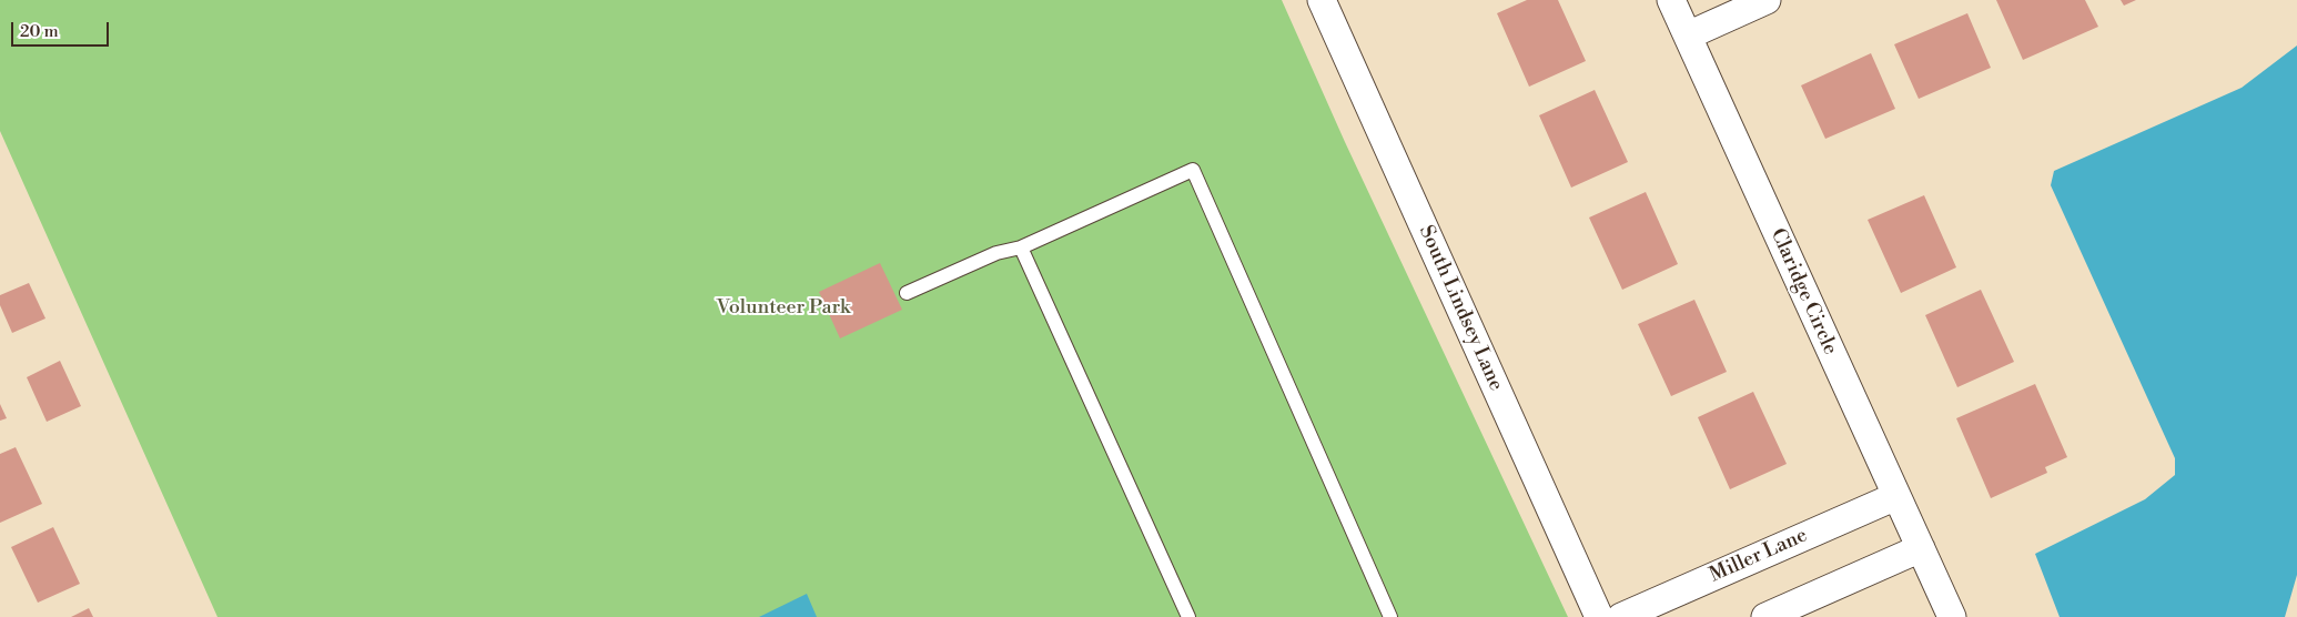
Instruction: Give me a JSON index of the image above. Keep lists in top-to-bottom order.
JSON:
{
  "streets": {
    "street": ["Claridge Circle", "South Lindsey Lane", "Miller Lane"]
  },
  "crossings": [
    ["Claridge Circle", "Miller Lane"]
  ],
  "parks": ["Volunteer Park"],
  "scale_bar": "20 m"
}
